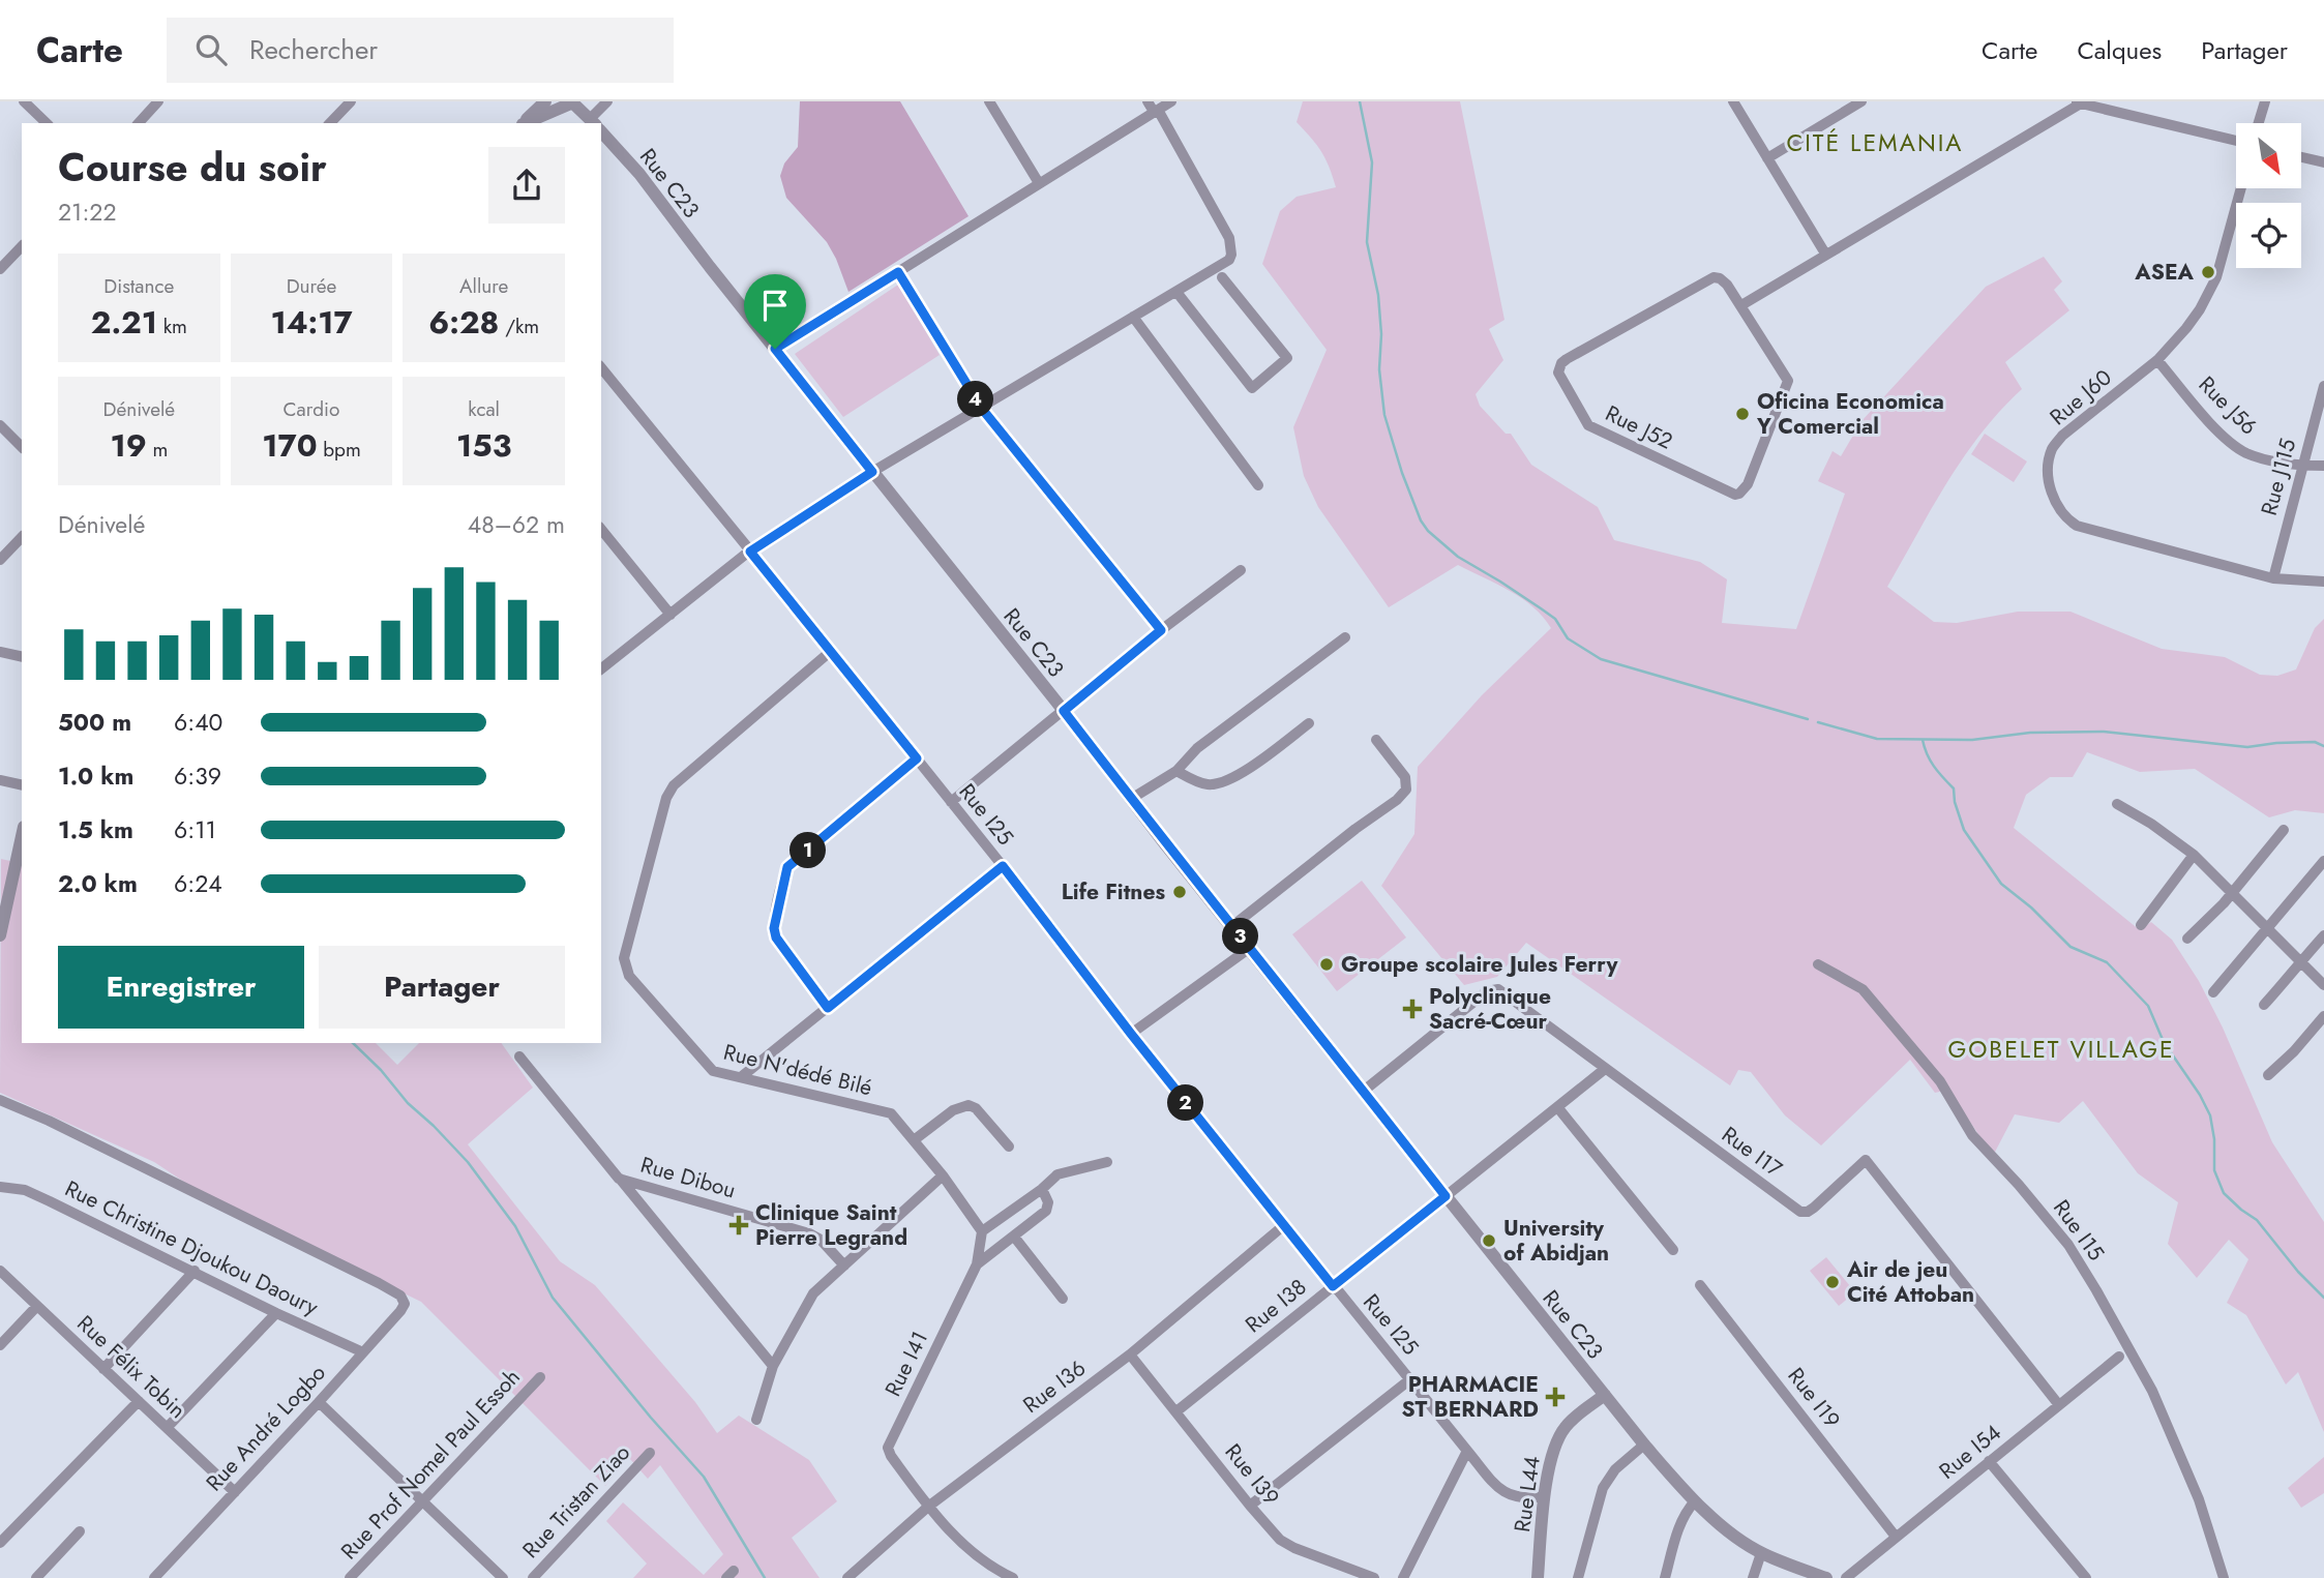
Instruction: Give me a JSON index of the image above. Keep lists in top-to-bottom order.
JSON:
{
  "streets": {
    "street": [
      "Rue C23",
      "Rue J60",
      "Rue J56",
      "Rue J52",
      "Rue J115",
      "Rue I25",
      "Rue N'dédé Bilé",
      "Rue I17",
      "Rue Dibou",
      "Rue I15",
      "Rue Christine Djoukou Daoury",
      "Rue I38",
      "Rue I41",
      "Rue Félix Tobin",
      "Rue I36",
      "Rue I19",
      "Rue André Logbo",
      "Rue I54",
      "Rue Prof Nomel Paul Essoh",
      "Rue I39",
      "Rue L44",
      "Rue Tristan Ziao"
    ]
  },
  "crossings": [
    ["Rue C23", "Rue I17"],
    ["Rue C23", "Rue I38"],
    ["Rue C23", "Rue L44"],
    ["Rue J60", "Rue J56"],
    ["Rue J60", "Rue J115"],
    ["Rue J56", "Rue J115"],
    ["Rue I25", "Rue N'dédé Bilé"],
    ["Rue I25", "Rue I38"],
    ["Rue I25", "Rue I36"],
    ["Rue I25", "Rue L44"],
    ["Rue I17", "Rue I38"],
    ["Rue I17", "Rue I54"],
    ["Rue Christine Djoukou Daoury", "Rue André Logbo"],
    ["Rue I38", "Rue I39"],
    ["Rue I41", "Rue I36"],
    ["Rue Félix Tobin", "Rue André Logbo"],
    ["Rue I36", "Rue I39"],
    ["Rue I19", "Rue I54"]
  ],
  "districts": ["CITÉ LEMANIA", "GOBELET VILLAGE"],
  "places": {
    "other": [
      "ASEA",
      "Oficina Economica Y Comercial",
      "Life Fitnes",
      "Groupe scolaire Jules Ferry",
      "University of Abidjan",
      "Air de jeu Cité Attoban"
    ],
    "health": ["Polyclinique Sacré-Cœur", "Clinique Saint Pierre Legrand", "PHARMACIE ST BERNARD"]
  },
  "north": "bottom right",
  "page": {
    "header": "Carte",
    "search": "Rechercher",
    "nav": ["Carte", "Calques", "Partager"],
    "heading": ["Course du soir", "21:22"],
    "stats": [
      ["Distance", "2.21 km"],
      ["Durée", "14:17"],
      ["Allure", "6:28 /km"],
      ["Dénivelé", "19 m"],
      ["Cardio", "170 bpm"],
      ["kcal", "153"]
    ],
    "pins": [
      "4",
      "1",
      "3",
      "2"
    ],
    "chart": ["Dénivelé", "48–62 m"],
    "list": [
      {
        "name": "500 m",
        "note": "6:40"
      },
      {
        "name": "1.0 km",
        "note": "6:39"
      },
      {
        "name": "1.5 km",
        "note": "6:11"
      },
      {
        "name": "2.0 km",
        "note": "6:24"
      }
    ],
    "buttons": ["Enregistrer", "Partager"]
  }
}
